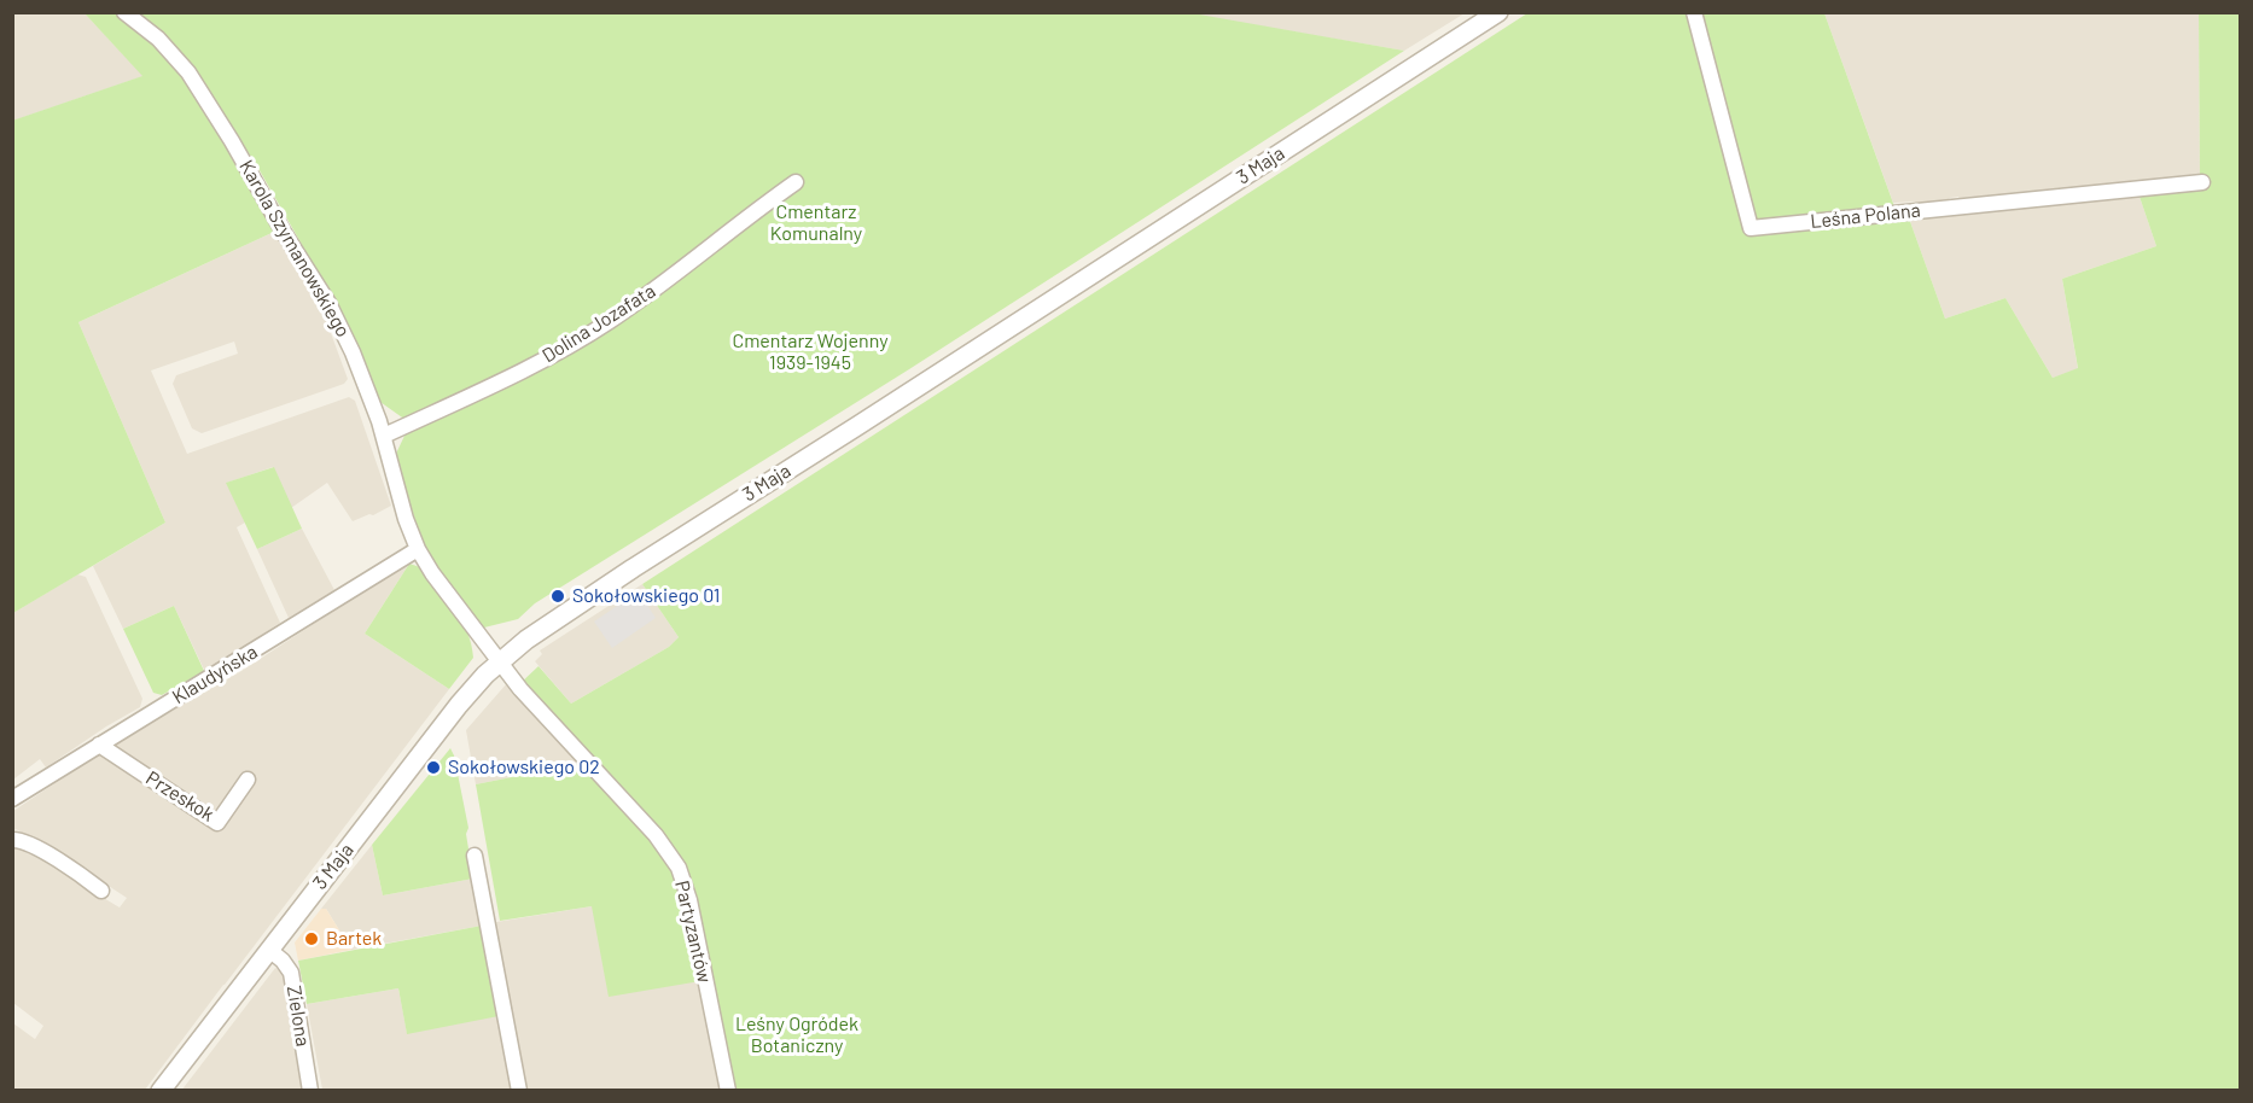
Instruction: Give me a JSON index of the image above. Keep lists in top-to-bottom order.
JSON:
{
  "streets": {
    "street": [
      "3 Maja",
      "Leśna Polana",
      "Karola Szymanowskiego",
      "Dolina Jozafata",
      "Klaudyńska",
      "Przeskok",
      "Partyzantów",
      "Zielona"
    ]
  },
  "crossings": [
    ["3 Maja", "Karola Szymanowskiego"],
    ["3 Maja", "Partyzantów"],
    ["3 Maja", "Zielona"],
    ["Karola Szymanowskiego", "Dolina Jozafata"],
    ["Karola Szymanowskiego", "Klaudyńska"],
    ["Karola Szymanowskiego", "Partyzantów"],
    ["Klaudyńska", "Przeskok"]
  ],
  "parks": ["Cmentarz Komunalny", "Cmentarz Wojenny 1939-1945", "Leśny Ogródek Botaniczny"],
  "places": ["Sokołowskiego 01", "Sokołowskiego 02", "Bartek"]
}
